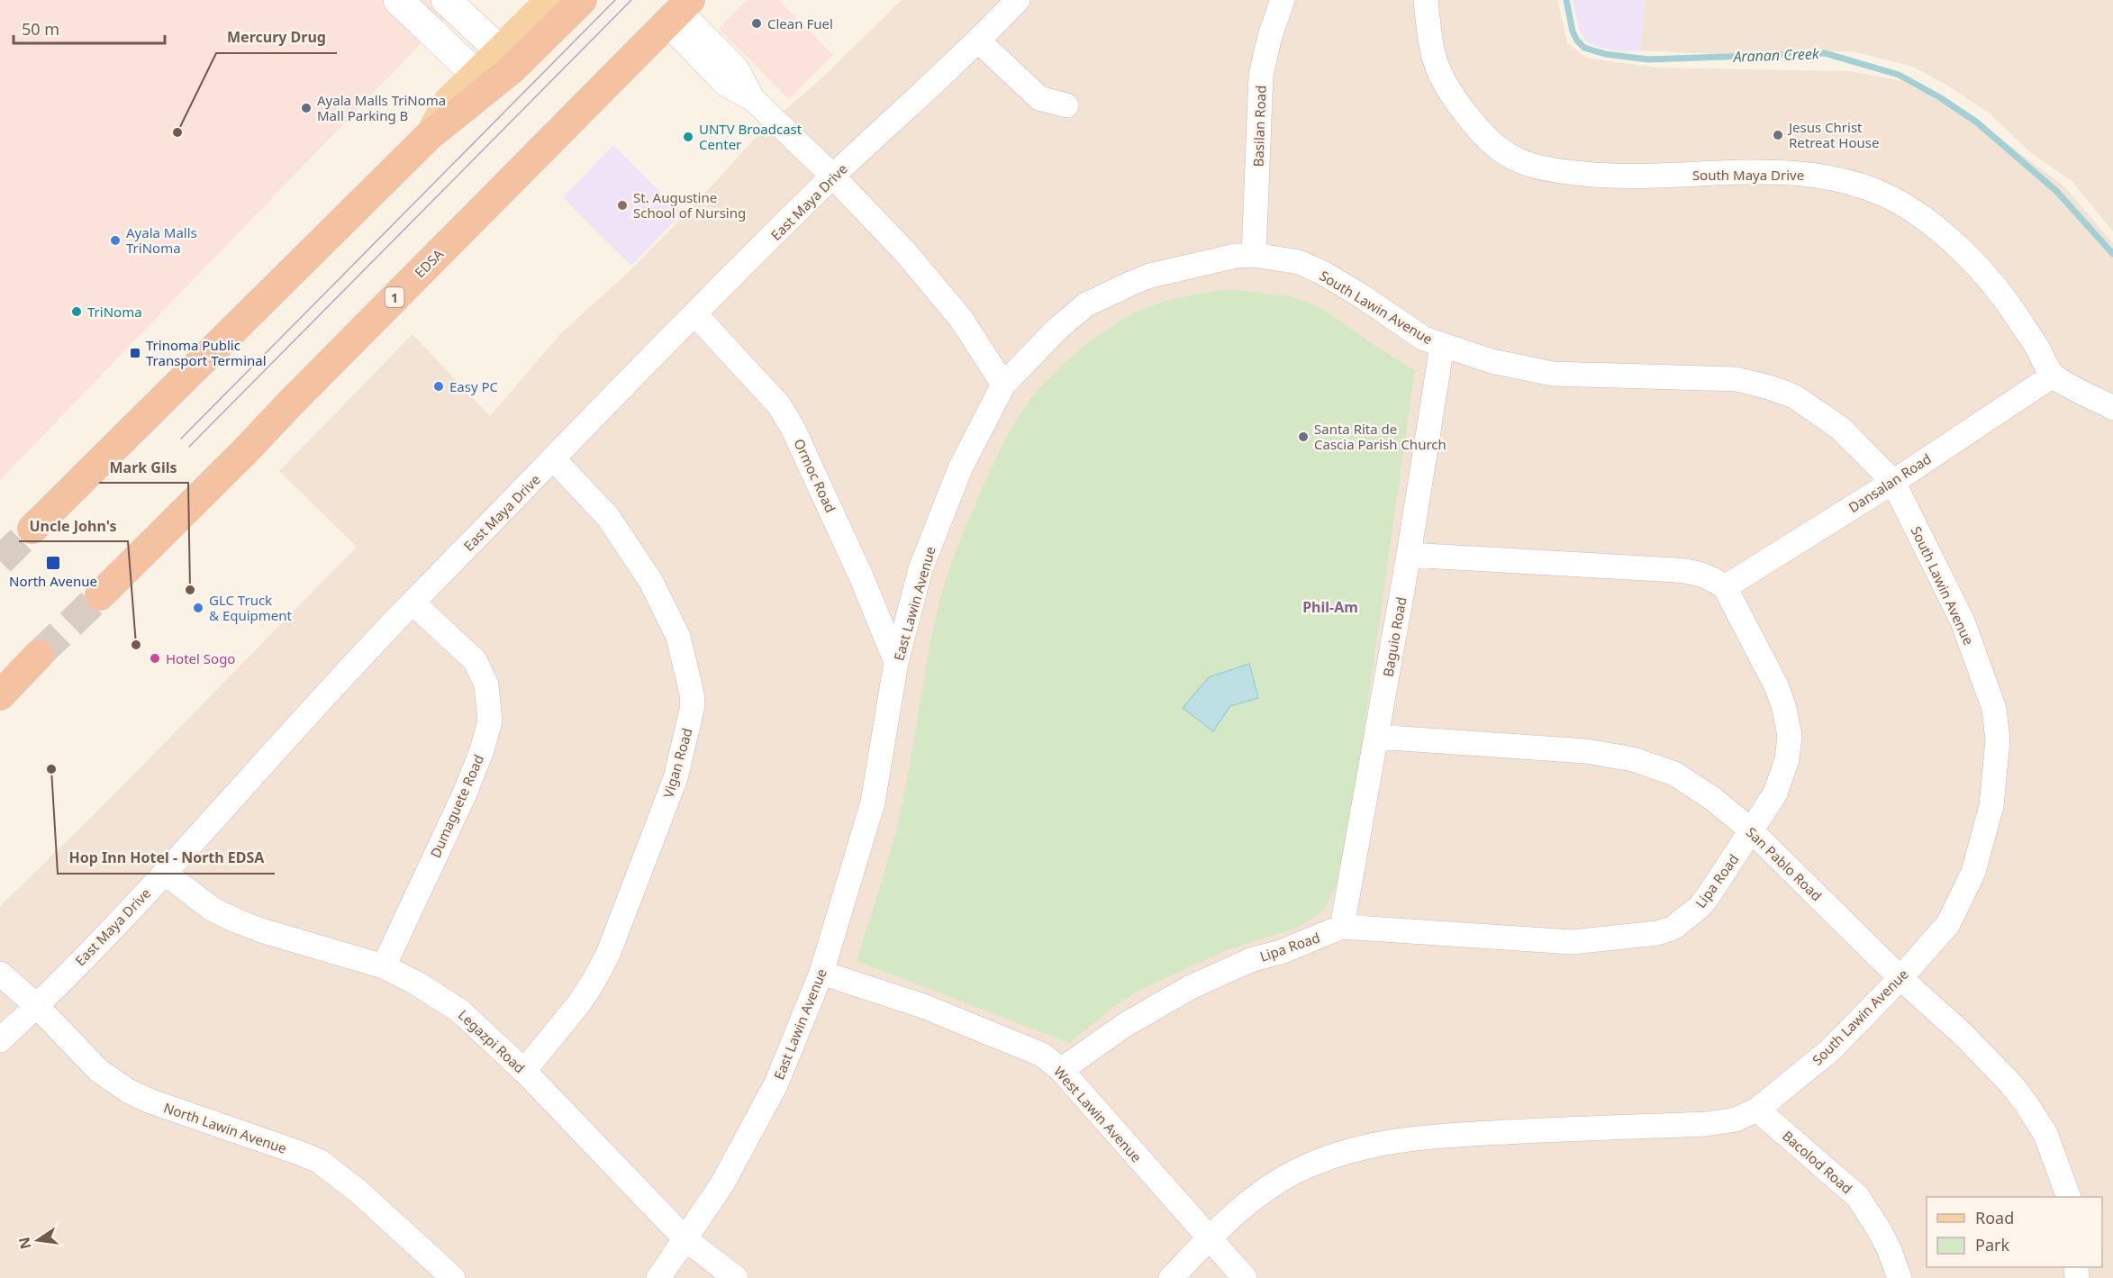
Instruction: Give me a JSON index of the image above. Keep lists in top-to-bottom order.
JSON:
{
  "streets": {
    "highway": ["EDSA", "1"],
    "street": [
      "Basilan Road",
      "South Maya Drive",
      "East Maya Drive",
      "South Lawin Avenue",
      "Ormoc Road",
      "Dansalan Road",
      "East Lawin Avenue",
      "Baguio Road",
      "Vigan Road",
      "Dumaguete Road",
      "San Pablo Road",
      "Lipa Road",
      "Legazpi Road",
      "West Lawin Avenue",
      "North Lawin Avenue",
      "Bacolod Road"
    ]
  },
  "crossings": [
    ["Basilan Road", "South Lawin Avenue"],
    ["South Maya Drive", "Dansalan Road"],
    ["East Maya Drive", "Ormoc Road"],
    ["East Maya Drive", "Vigan Road"],
    ["East Maya Drive", "Dumaguete Road"],
    ["East Maya Drive", "Legazpi Road"],
    ["East Maya Drive", "North Lawin Avenue"],
    ["South Lawin Avenue", "Dansalan Road"],
    ["South Lawin Avenue", "East Lawin Avenue"],
    ["South Lawin Avenue", "Baguio Road"],
    ["South Lawin Avenue", "San Pablo Road"],
    ["South Lawin Avenue", "West Lawin Avenue"],
    ["South Lawin Avenue", "Bacolod Road"],
    ["Ormoc Road", "East Lawin Avenue"],
    ["Dansalan Road", "Lipa Road"],
    ["East Lawin Avenue", "Legazpi Road"],
    ["East Lawin Avenue", "West Lawin Avenue"],
    ["Baguio Road", "San Pablo Road"],
    ["Baguio Road", "Lipa Road"],
    ["Vigan Road", "Legazpi Road"],
    ["Dumaguete Road", "Legazpi Road"],
    ["San Pablo Road", "Lipa Road"],
    ["Lipa Road", "West Lawin Avenue"]
  ],
  "districts": ["Phil-Am"],
  "water": ["Aranan Creek"],
  "places": {
    "other": [
      "Clean Fuel",
      "Ayala Malls TriNoma Mall Parking B",
      "Mercury Drug",
      "Jesus Christ Retreat House",
      "UNTV Broadcast Center",
      "St. Augustine School of Nursing",
      "Ayala Malls TriNoma",
      "TriNoma",
      "Easy PC",
      "Santa Rita de Cascia Parish Church",
      "Mark Gils",
      "GLC Truck & Equipment",
      "Uncle John's",
      "Hotel Sogo",
      "Hop Inn Hotel - North EDSA"
    ],
    "transit": ["Trinoma Public Transport Terminal", "North Avenue"]
  },
  "legend": ["Road", "Park"],
  "scale_bar": "50 m",
  "north": "left"
}
